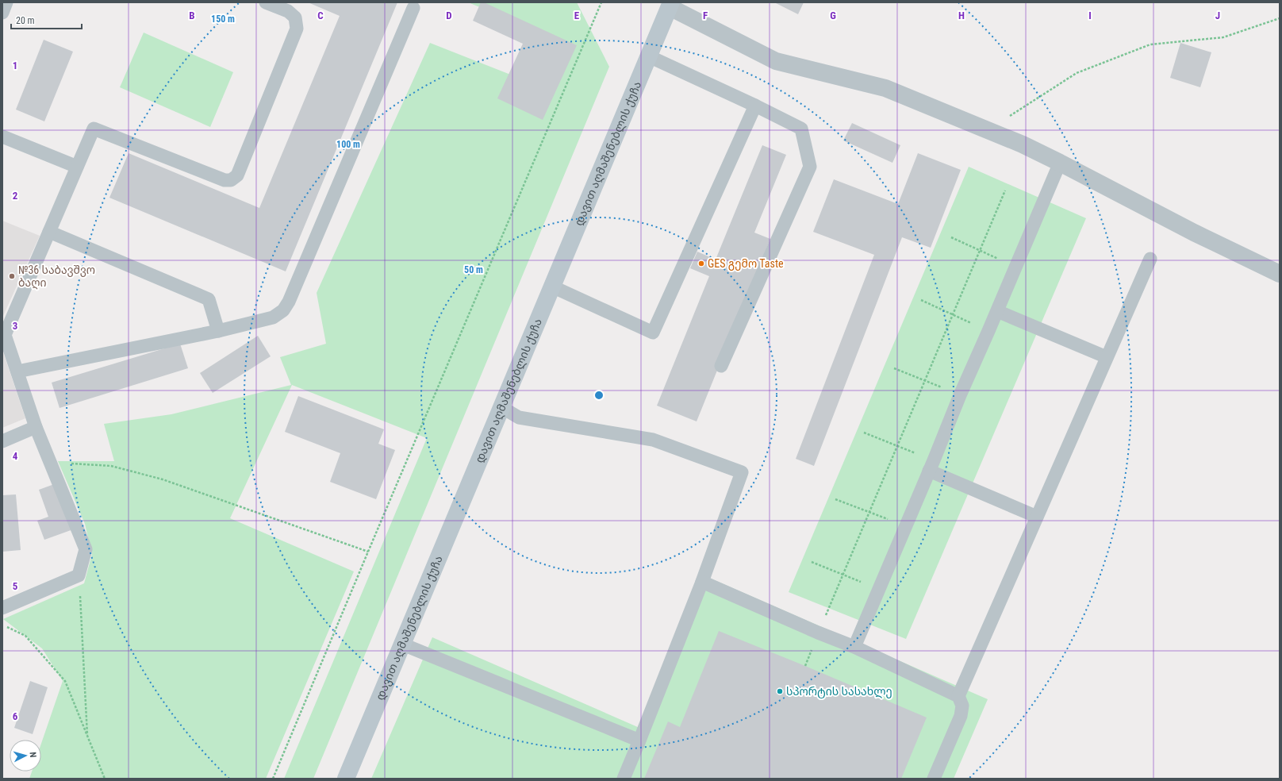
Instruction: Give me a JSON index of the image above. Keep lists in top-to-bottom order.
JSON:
{
  "streets": {
    "main road": ["დავით აღმაშენებლის ქუჩა"]
  },
  "places": ["GES გემო Taste", "№36 საბავშვო ბაღი", "სპორტის სასახლე"],
  "scale_bar": "20 m",
  "north": "right",
  "grid": {
    "columns": [
      "B",
      "C",
      "D",
      "E",
      "F",
      "G",
      "H",
      "I",
      "J"
    ],
    "rows": [
      "1",
      "2",
      "3",
      "4",
      "5",
      "6"
    ]
  },
  "rings": ["150 m", "100 m", "50 m"]
}
